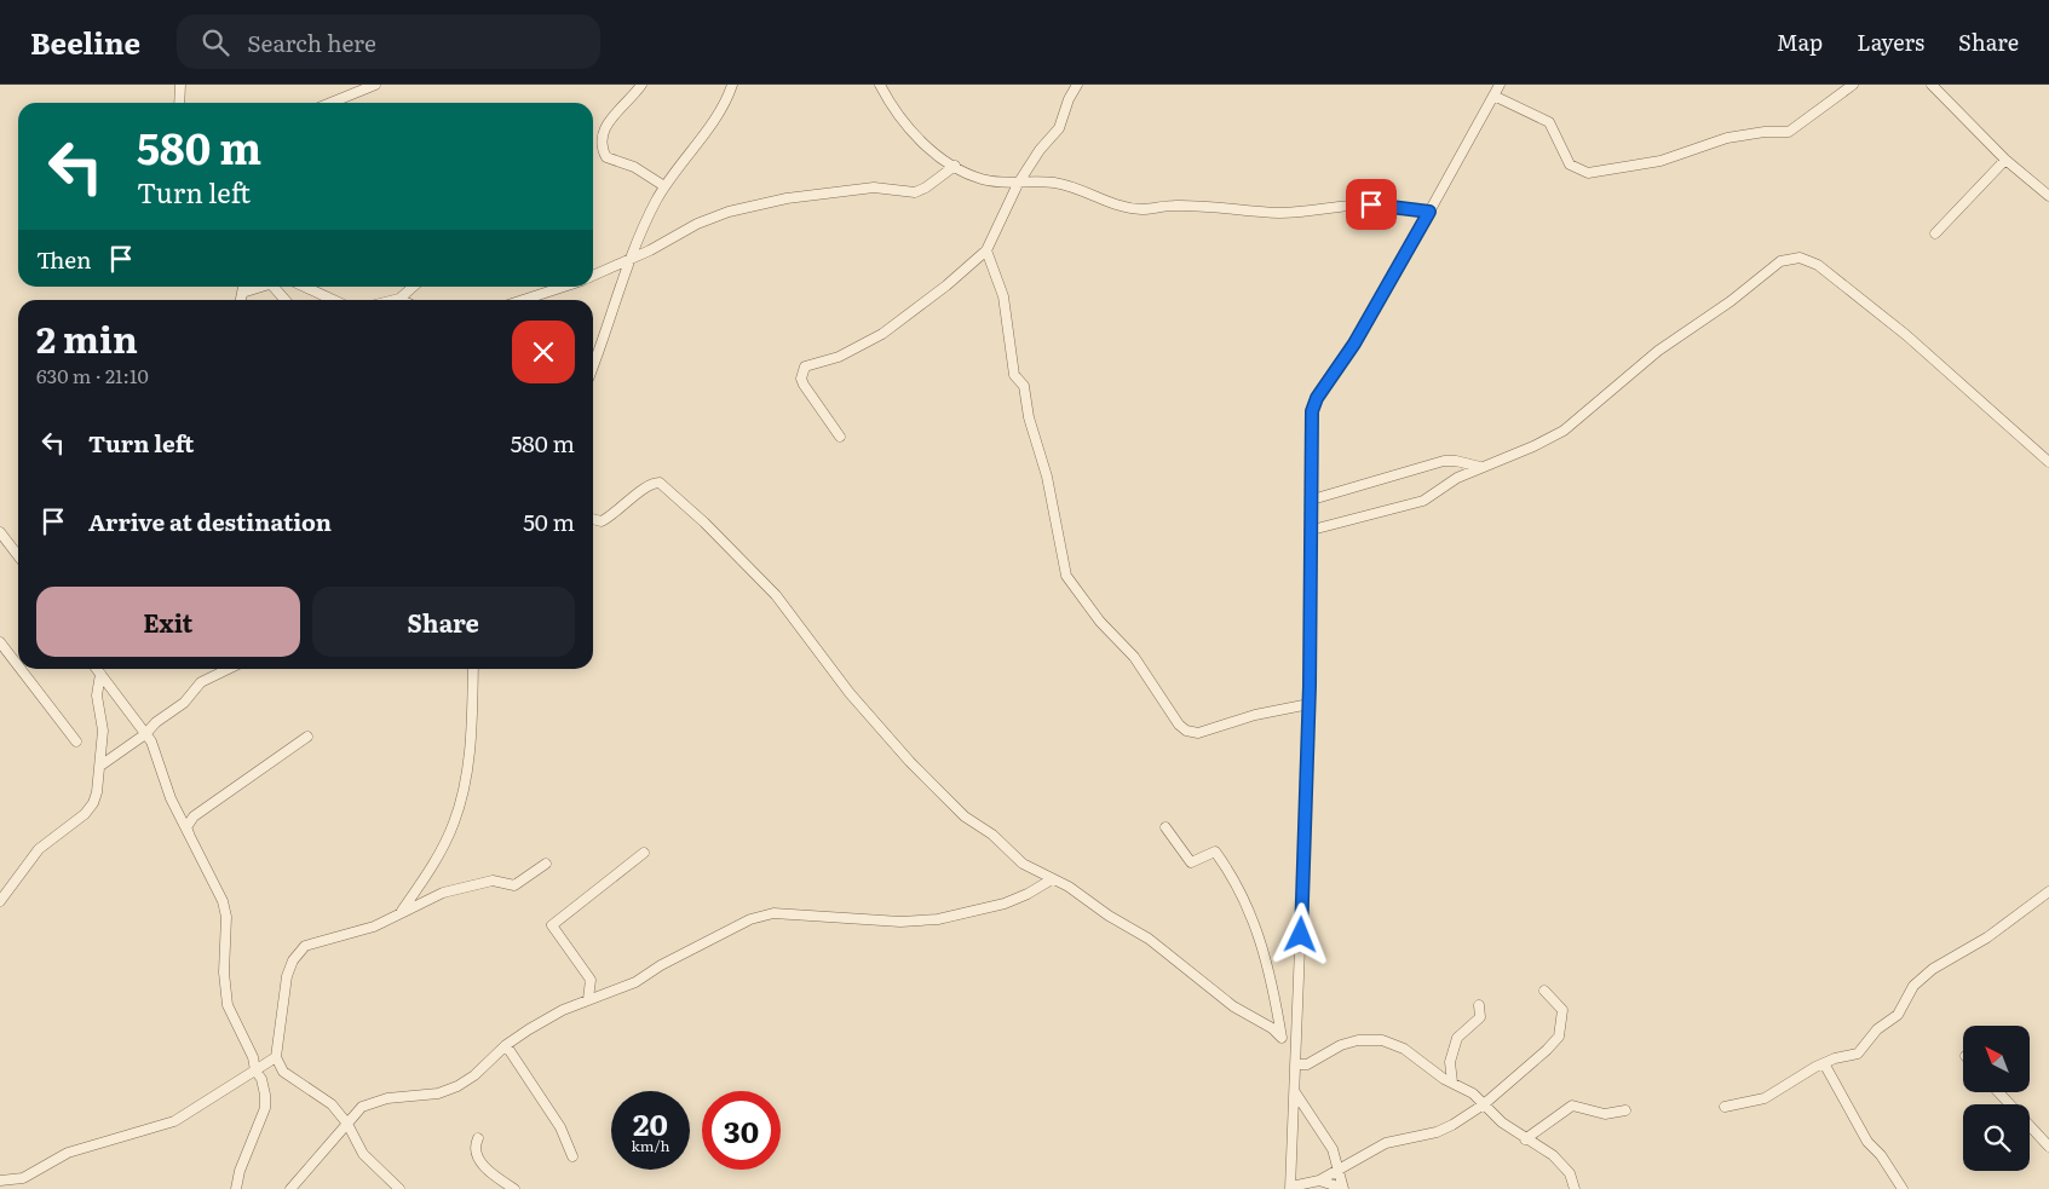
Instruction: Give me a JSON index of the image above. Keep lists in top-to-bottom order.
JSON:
{
  "north": "top left",
  "page": {
    "header": "Beeline",
    "search": "Search here",
    "nav": ["Map", "Layers", "Share"],
    "turn": ["580 m", "Turn left"],
    "then": "Then",
    "heading": ["2 min", "630 m · 21:10"],
    "list": [
      {
        "name": "Turn left",
        "value": "580 m"
      },
      {
        "name": "Arrive at destination",
        "value": "50 m"
      }
    ],
    "buttons": ["Exit", "Share"],
    "speed": "20 km/h",
    "limit": "30"
  }
}
